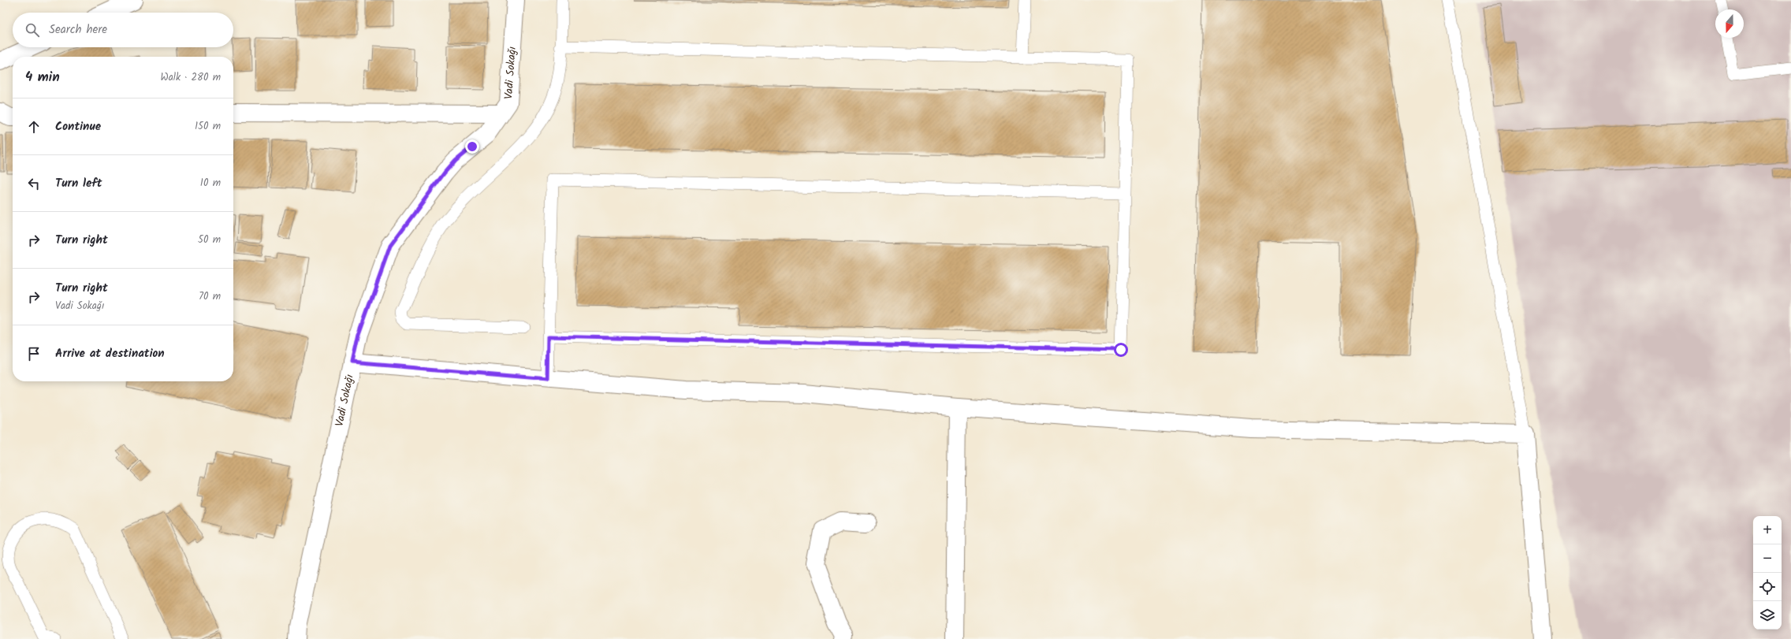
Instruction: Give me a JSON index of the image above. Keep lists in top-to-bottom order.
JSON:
{
  "streets": {
    "street": ["Vadi Sokağı"]
  },
  "north": "bottom",
  "page": {
    "search": "Search here",
    "heading": ["4 min", "Walk · 280 m"],
    "list": [
      ["Continue", "150 m"],
      ["Turn left", "10 m"],
      ["Turn right", "50 m"],
      ["Turn right", "Vadi Sokağı", "70 m"],
      "Arrive at destination"
    ],
    "map_buttons": ["+", "−"]
  }
}
